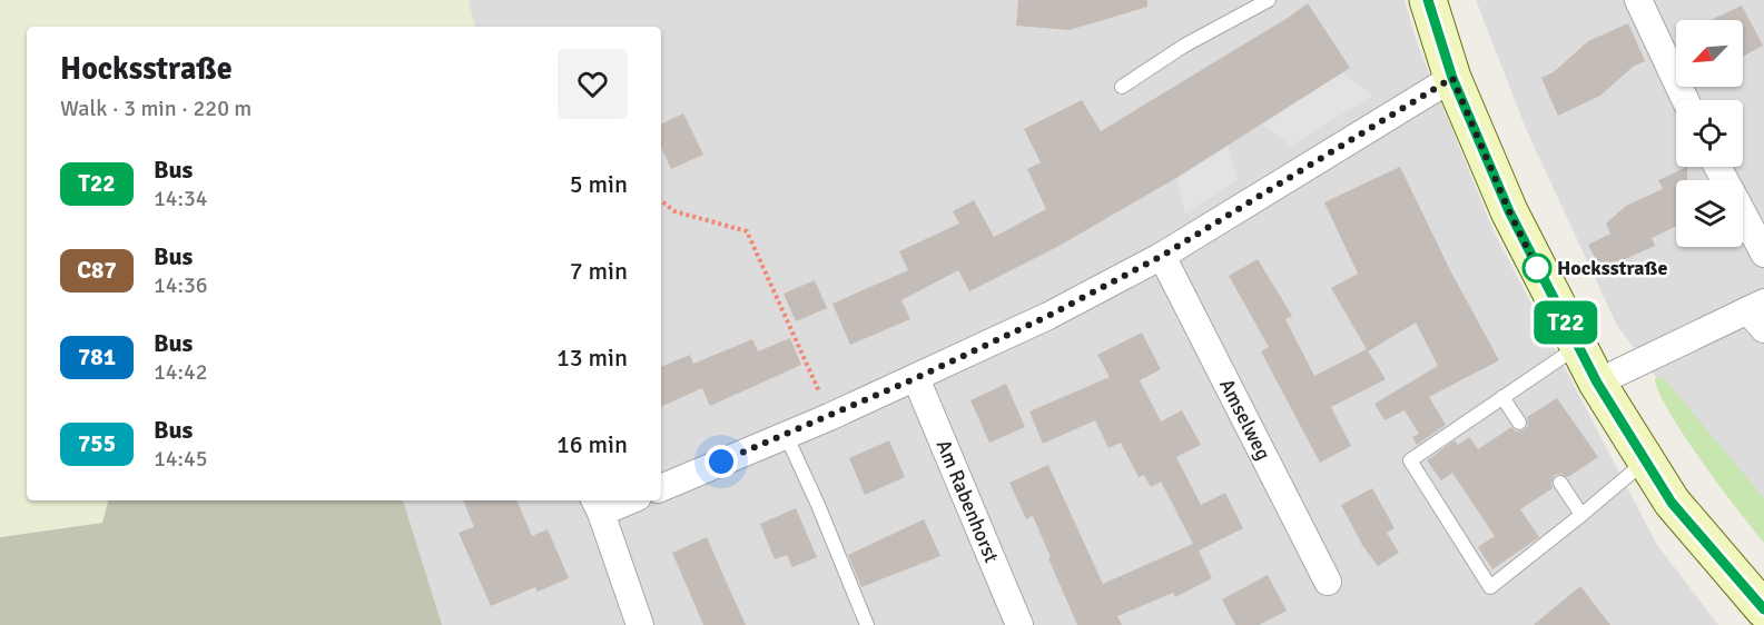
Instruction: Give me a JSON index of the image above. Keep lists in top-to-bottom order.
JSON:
{
  "streets": {
    "street": ["Amselweg", "Am Rabenhorst"]
  },
  "places": ["Hocksstraße"],
  "lines": ["bus line T22"],
  "north": "bottom left",
  "page": {
    "on_map": "T22",
    "heading": ["Hocksstraße", "Walk · 3 min · 220 m"],
    "list": [
      {
        "mark": "T22",
        "name": "Bus",
        "note": "14:34",
        "value": "5 min"
      },
      {
        "mark": "C87",
        "name": "Bus",
        "note": "14:36",
        "value": "7 min"
      },
      {
        "mark": "781",
        "name": "Bus",
        "note": "14:42",
        "value": "13 min"
      },
      {
        "mark": "755",
        "name": "Bus",
        "note": "14:45",
        "value": "16 min"
      }
    ]
  }
}
